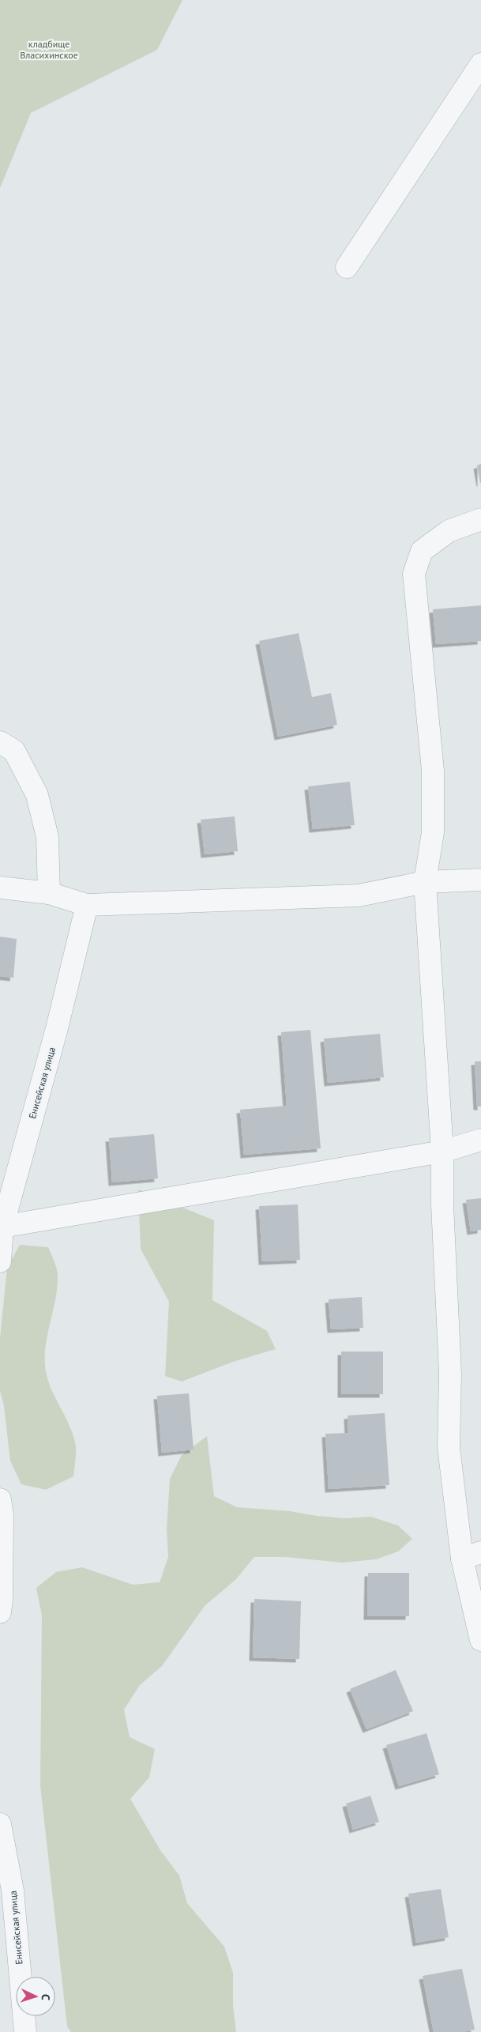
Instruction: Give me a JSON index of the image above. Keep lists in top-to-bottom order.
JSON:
{
  "streets": {
    "street": ["Енисейская улица"]
  },
  "parks": ["кладбище Власихинское"],
  "north": "right"
}
